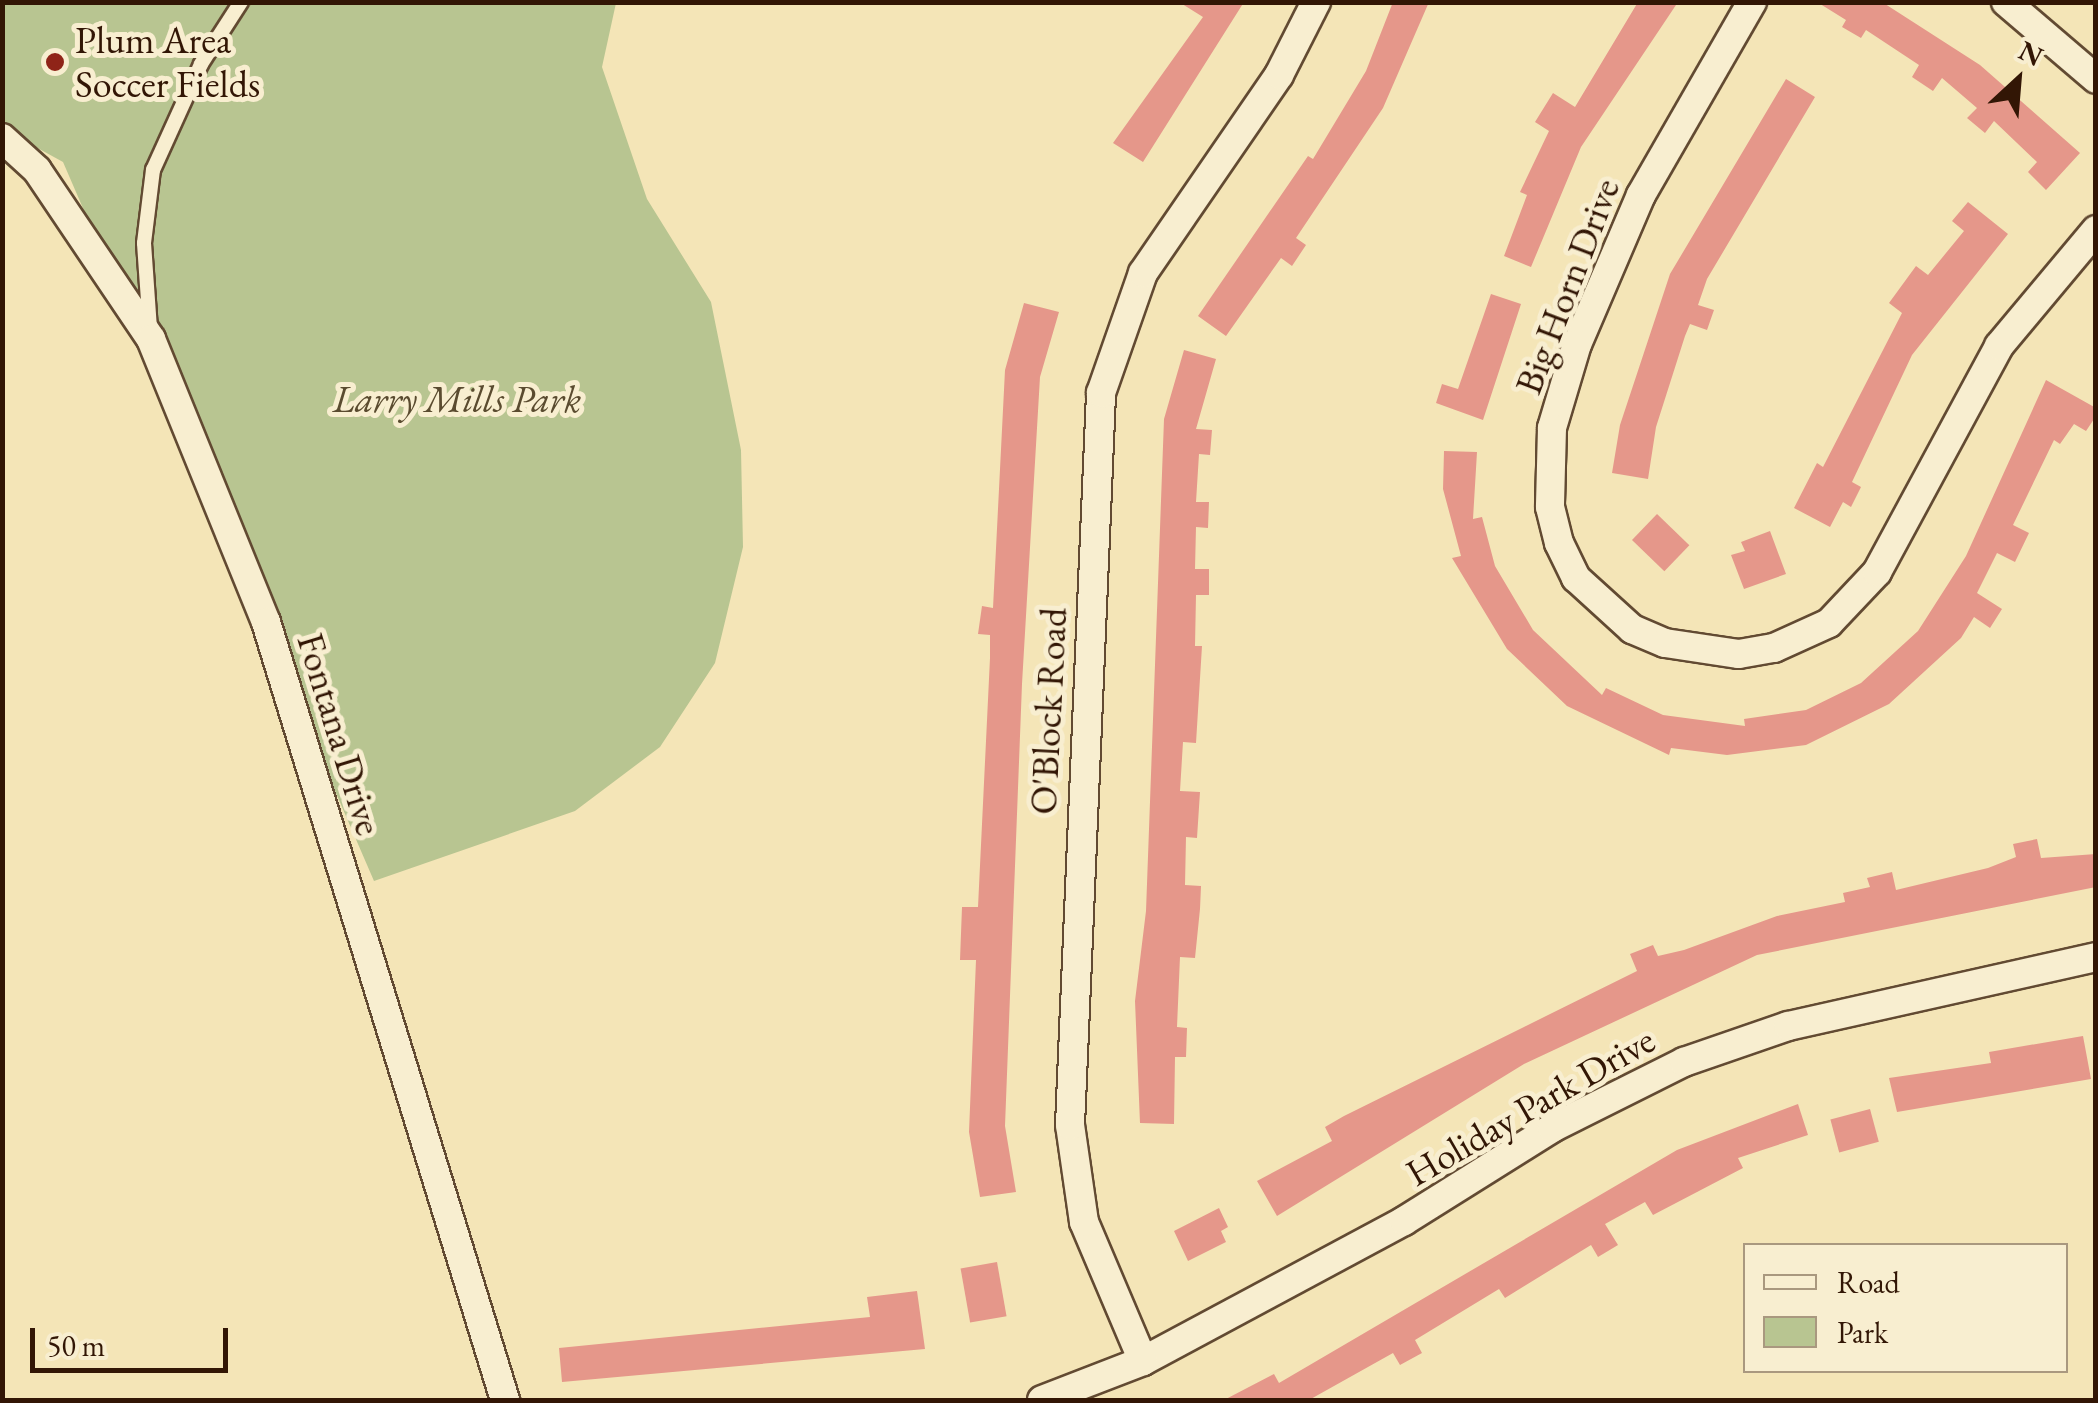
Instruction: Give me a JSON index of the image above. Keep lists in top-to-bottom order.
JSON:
{
  "streets": {
    "street": [
      "Big Horn Drive",
      "O'Block Road",
      "Fontana Drive",
      "Holiday Park Drive"
    ]
  },
  "crossings": [
    ["O'Block Road", "Holiday Park Drive"]
  ],
  "parks": ["Larry Mills Park"],
  "places": ["Plum Area Soccer Fields"],
  "legend": ["Road", "Park"],
  "scale_bar": "50 m",
  "north": "top right"
}
